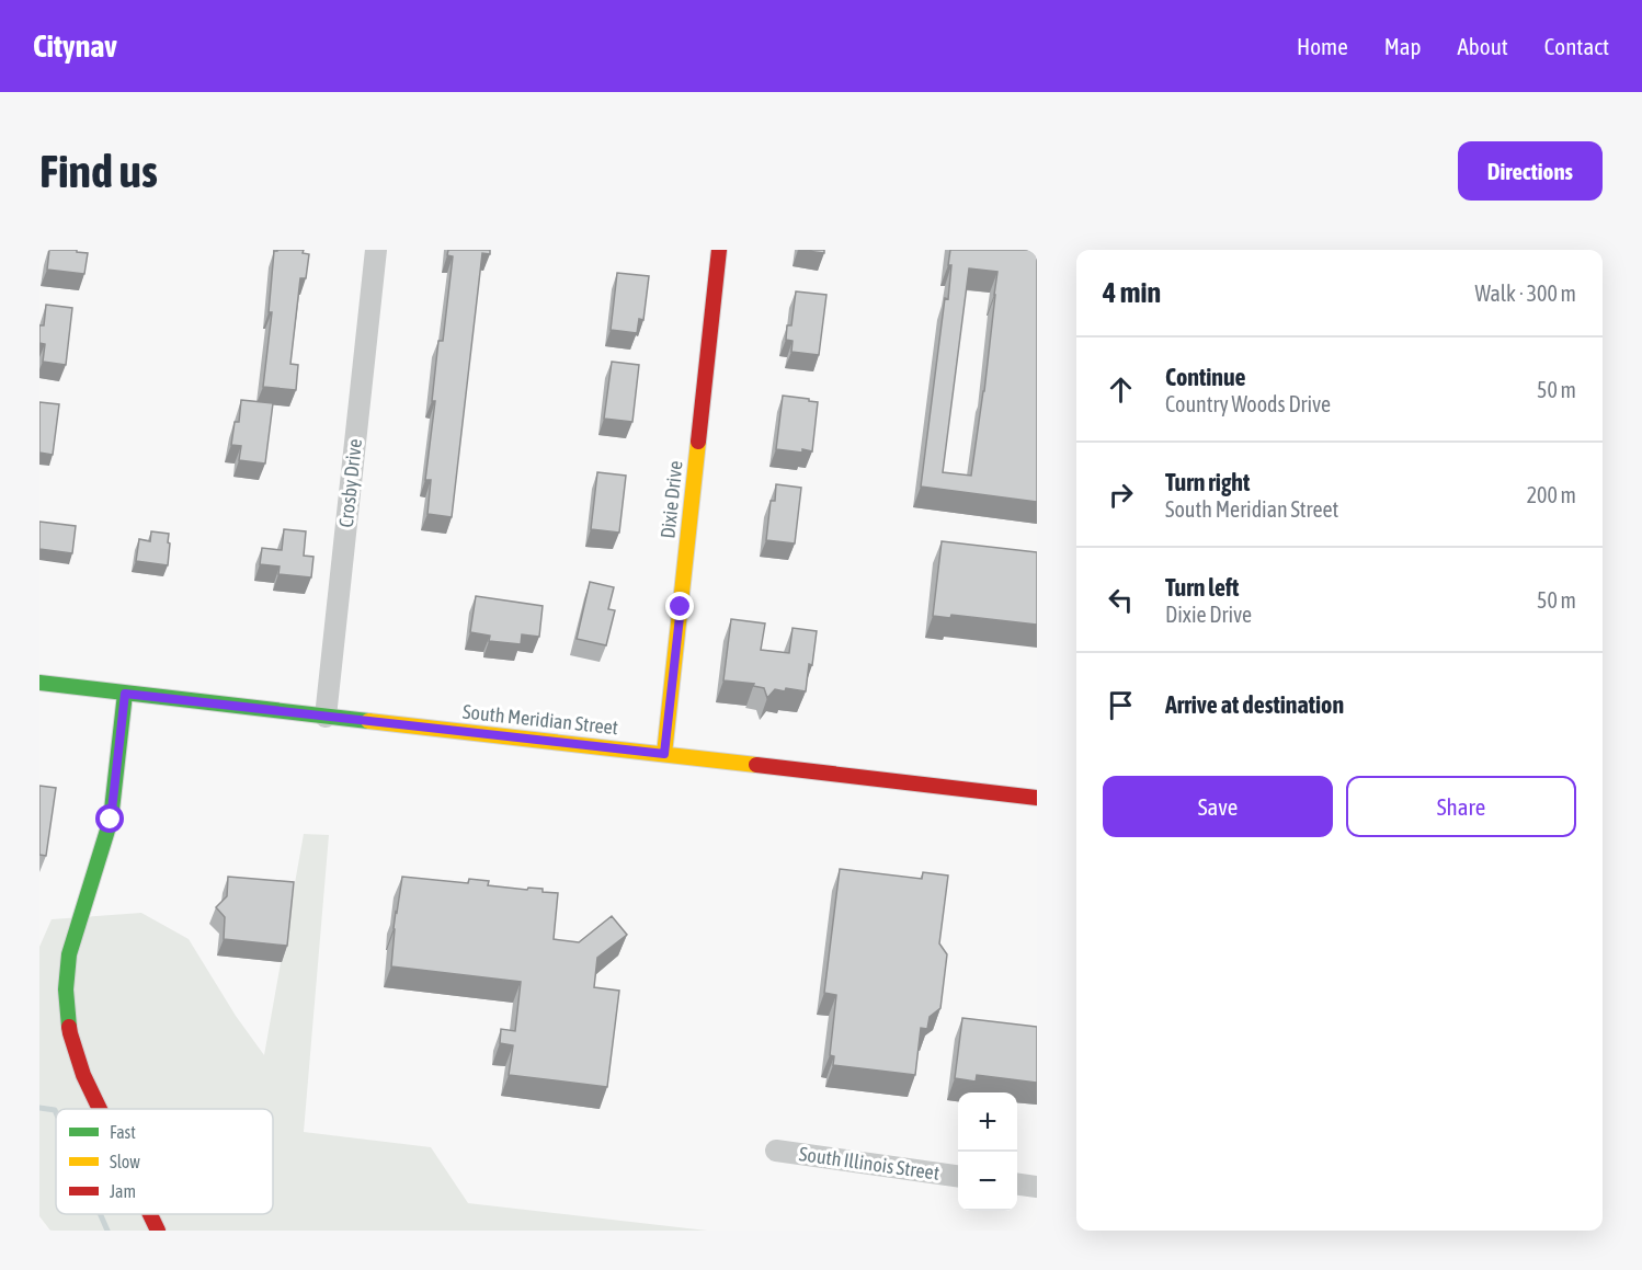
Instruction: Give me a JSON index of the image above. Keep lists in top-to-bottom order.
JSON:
{
  "streets": {
    "street": [
      "Crosby Drive",
      "Dixie Drive",
      "South Meridian Street",
      "South Illinois Street"
    ]
  },
  "crossings": [
    ["Crosby Drive", "South Meridian Street"],
    ["Dixie Drive", "South Meridian Street"]
  ],
  "legend": ["Fast", "Slow", "Jam"],
  "page": {
    "header": "Citynav",
    "nav": [
      "Home",
      "Map",
      "About",
      "Contact"
    ],
    "buttons": [
      "Directions",
      ["Save", "Share"]
    ],
    "title": "Find us",
    "heading": ["4 min", "Walk · 300 m"],
    "list": [
      ["Continue", "Country Woods Drive", "50 m"],
      ["Turn right", "South Meridian Street", "200 m"],
      ["Turn left", "Dixie Drive", "50 m"],
      "Arrive at destination"
    ],
    "map_buttons": ["+", "−"]
  }
}
